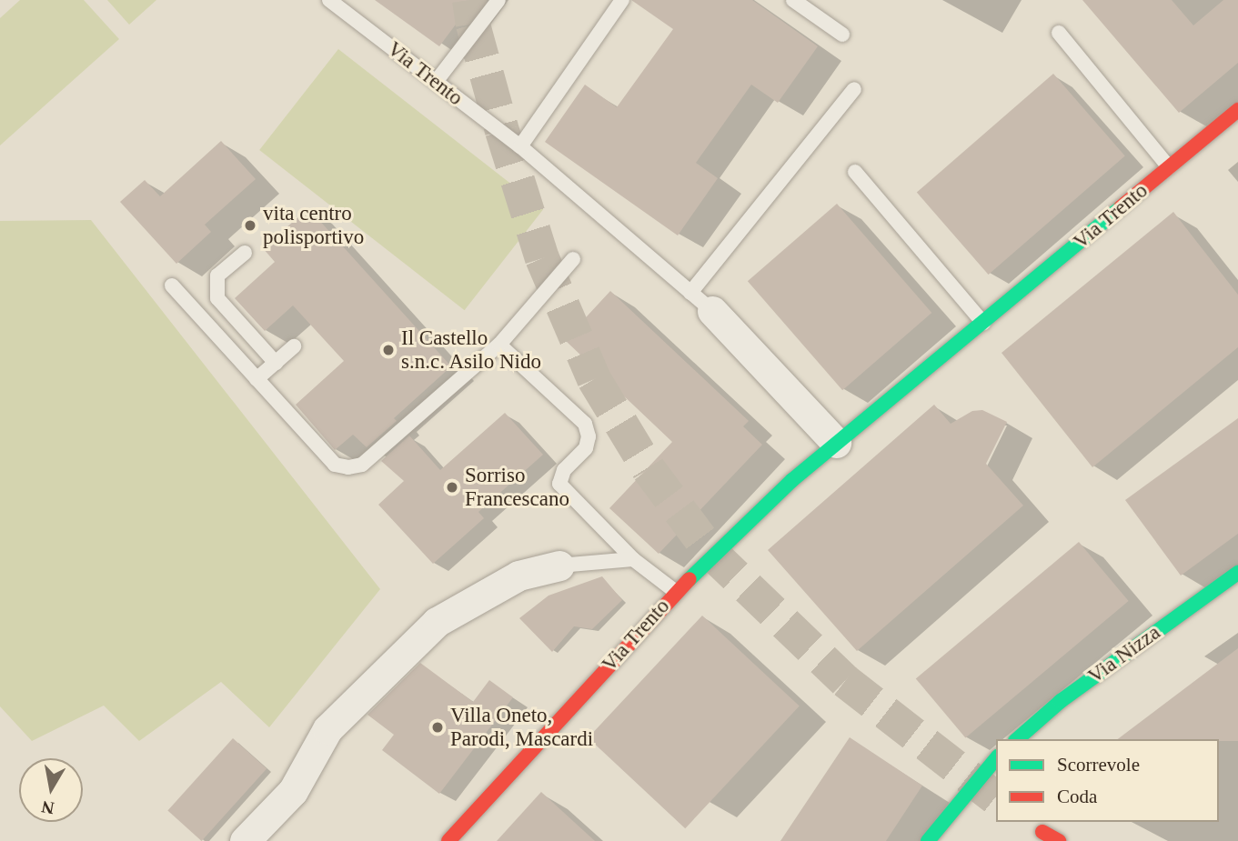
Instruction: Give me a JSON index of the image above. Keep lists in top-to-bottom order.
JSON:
{
  "streets": {
    "street": ["Via Trento", "Via Nizza"]
  },
  "places": [
    "vita centro polisportivo",
    "Il Castello s.n.c. Asilo Nido",
    "Sorriso Francescano",
    "Villa Oneto, Parodi, Mascardi"
  ],
  "legend": ["Scorrevole", "Coda"],
  "north": "bottom"
}
